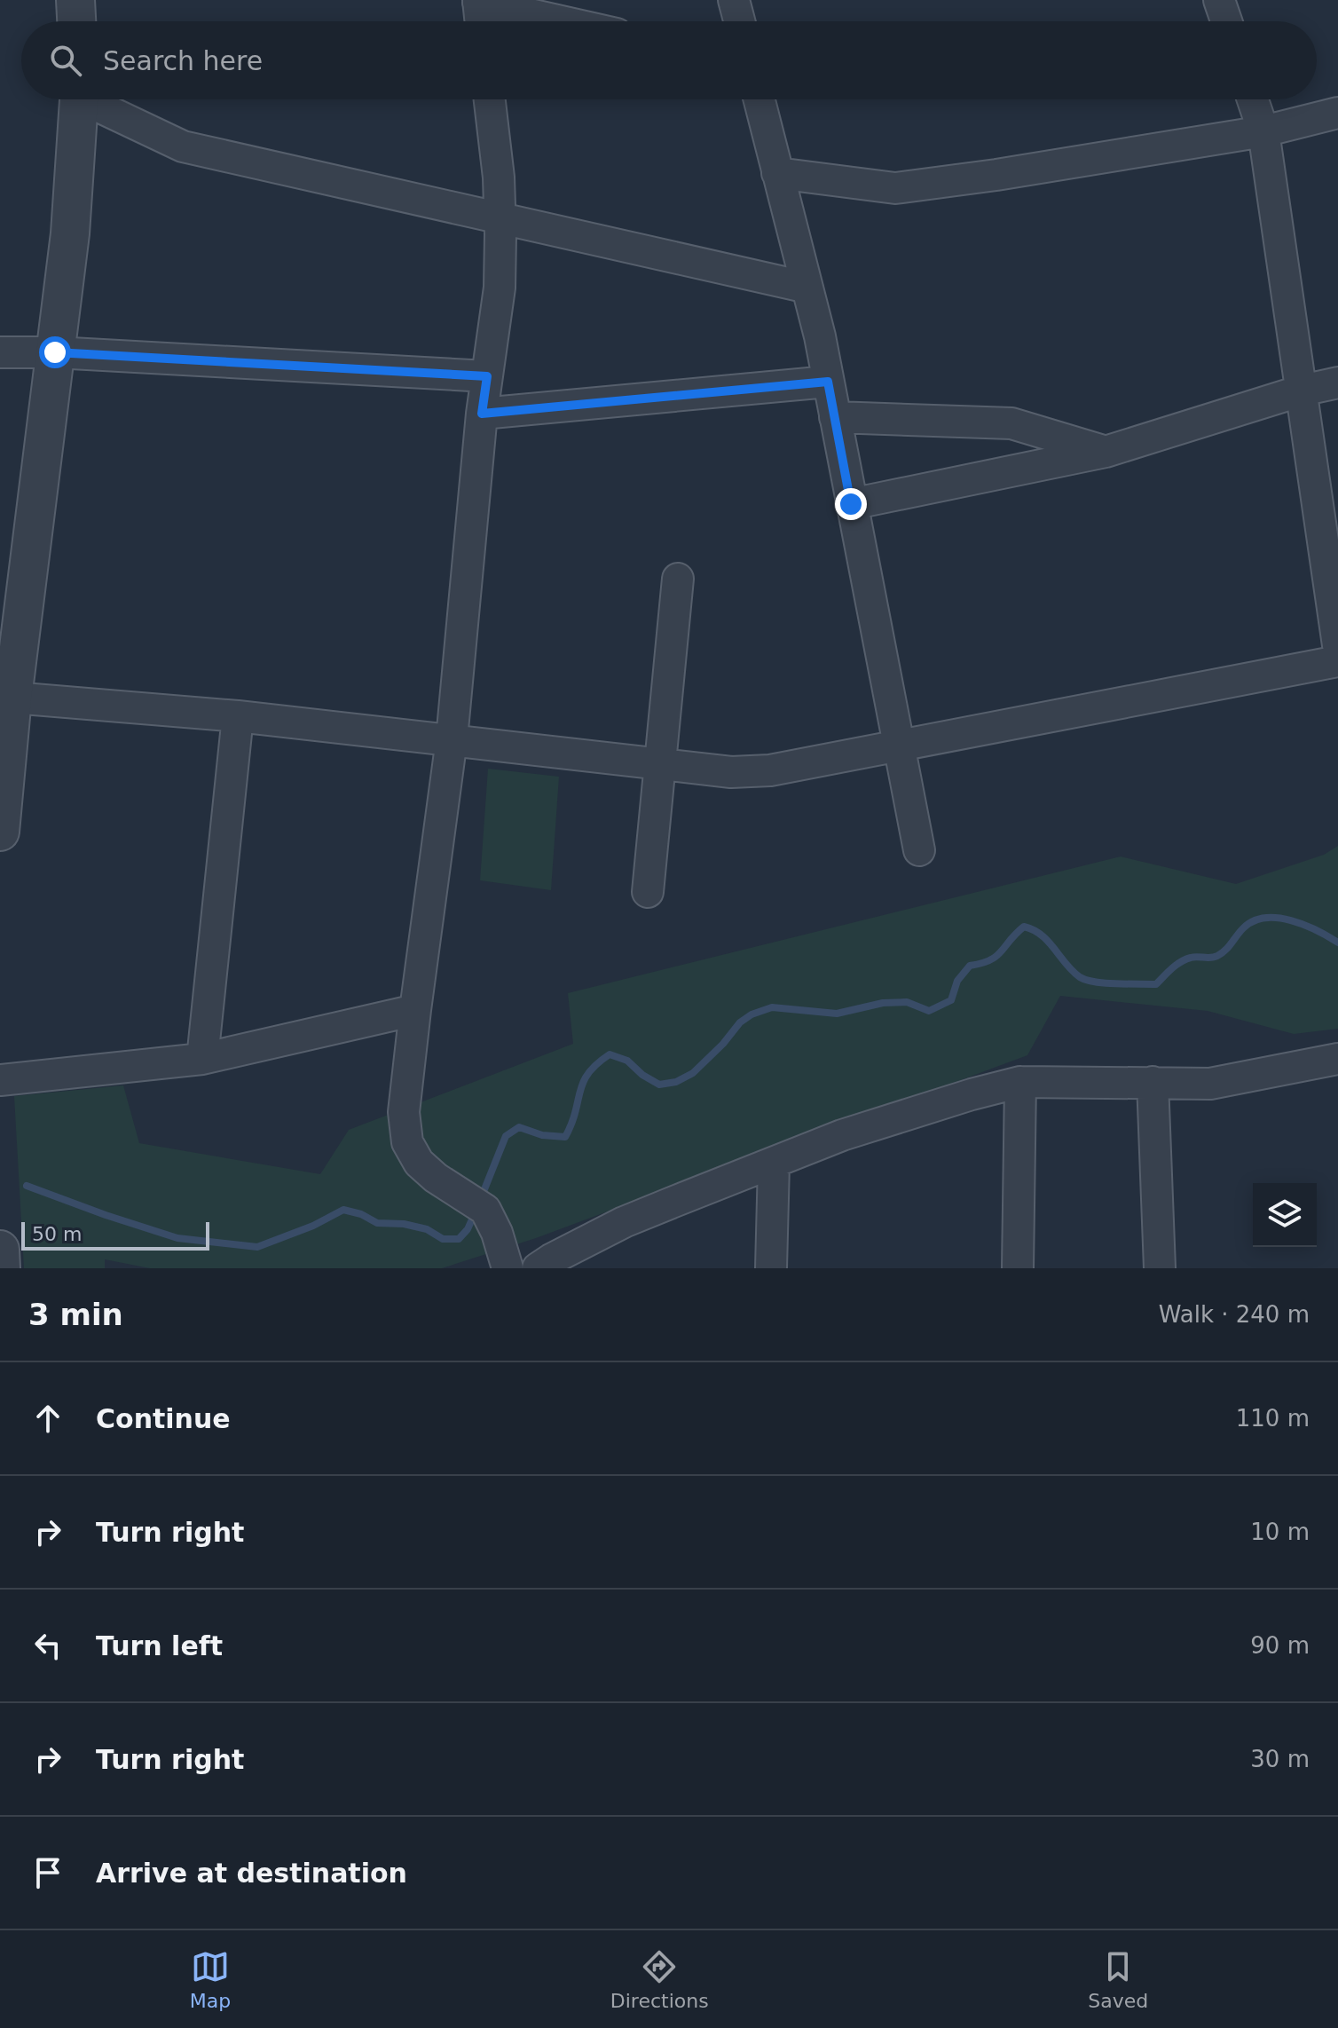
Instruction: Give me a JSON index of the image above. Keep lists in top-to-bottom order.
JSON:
{
  "scale_bar": "50 m",
  "page": {
    "search": "Search here",
    "scale": "50 m",
    "heading": ["3 min", "Walk · 240 m"],
    "list": [
      ["Continue", "110 m"],
      ["Turn right", "10 m"],
      ["Turn left", "90 m"],
      ["Turn right", "30 m"],
      "Arrive at destination"
    ],
    "nav": ["Map", "Directions", "Saved"]
  }
}
